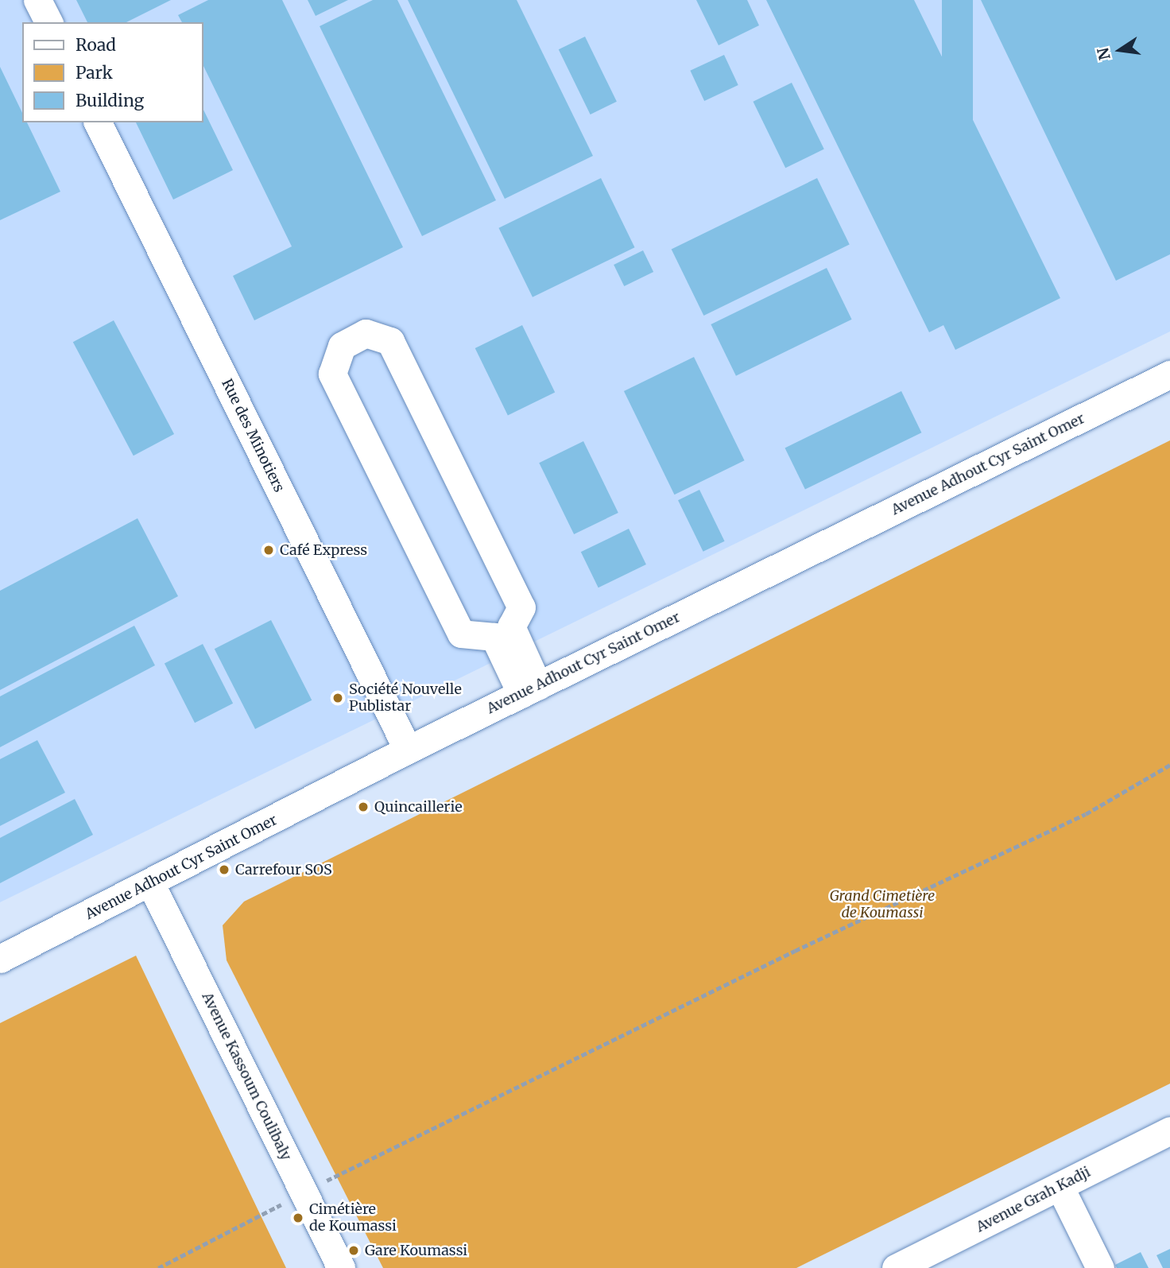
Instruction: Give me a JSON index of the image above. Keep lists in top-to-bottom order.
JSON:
{
  "streets": {
    "street": [
      "Rue des Minotiers",
      "Avenue Adhout Cyr Saint Omer",
      "Avenue Kassoum Coulibaly",
      "Avenue Grah Kadji"
    ]
  },
  "crossings": [
    ["Rue des Minotiers", "Avenue Adhout Cyr Saint Omer"],
    ["Avenue Adhout Cyr Saint Omer", "Avenue Kassoum Coulibaly"]
  ],
  "parks": ["Grand Cimetière de Koumassi"],
  "places": [
    "Café Express",
    "Société Nouvelle Publistar",
    "Quincaillerie",
    "Carrefour SOS",
    "Cimétière de Koumassi",
    "Gare Koumassi"
  ],
  "legend": ["Road", "Park", "Building"],
  "north": "left"
}
